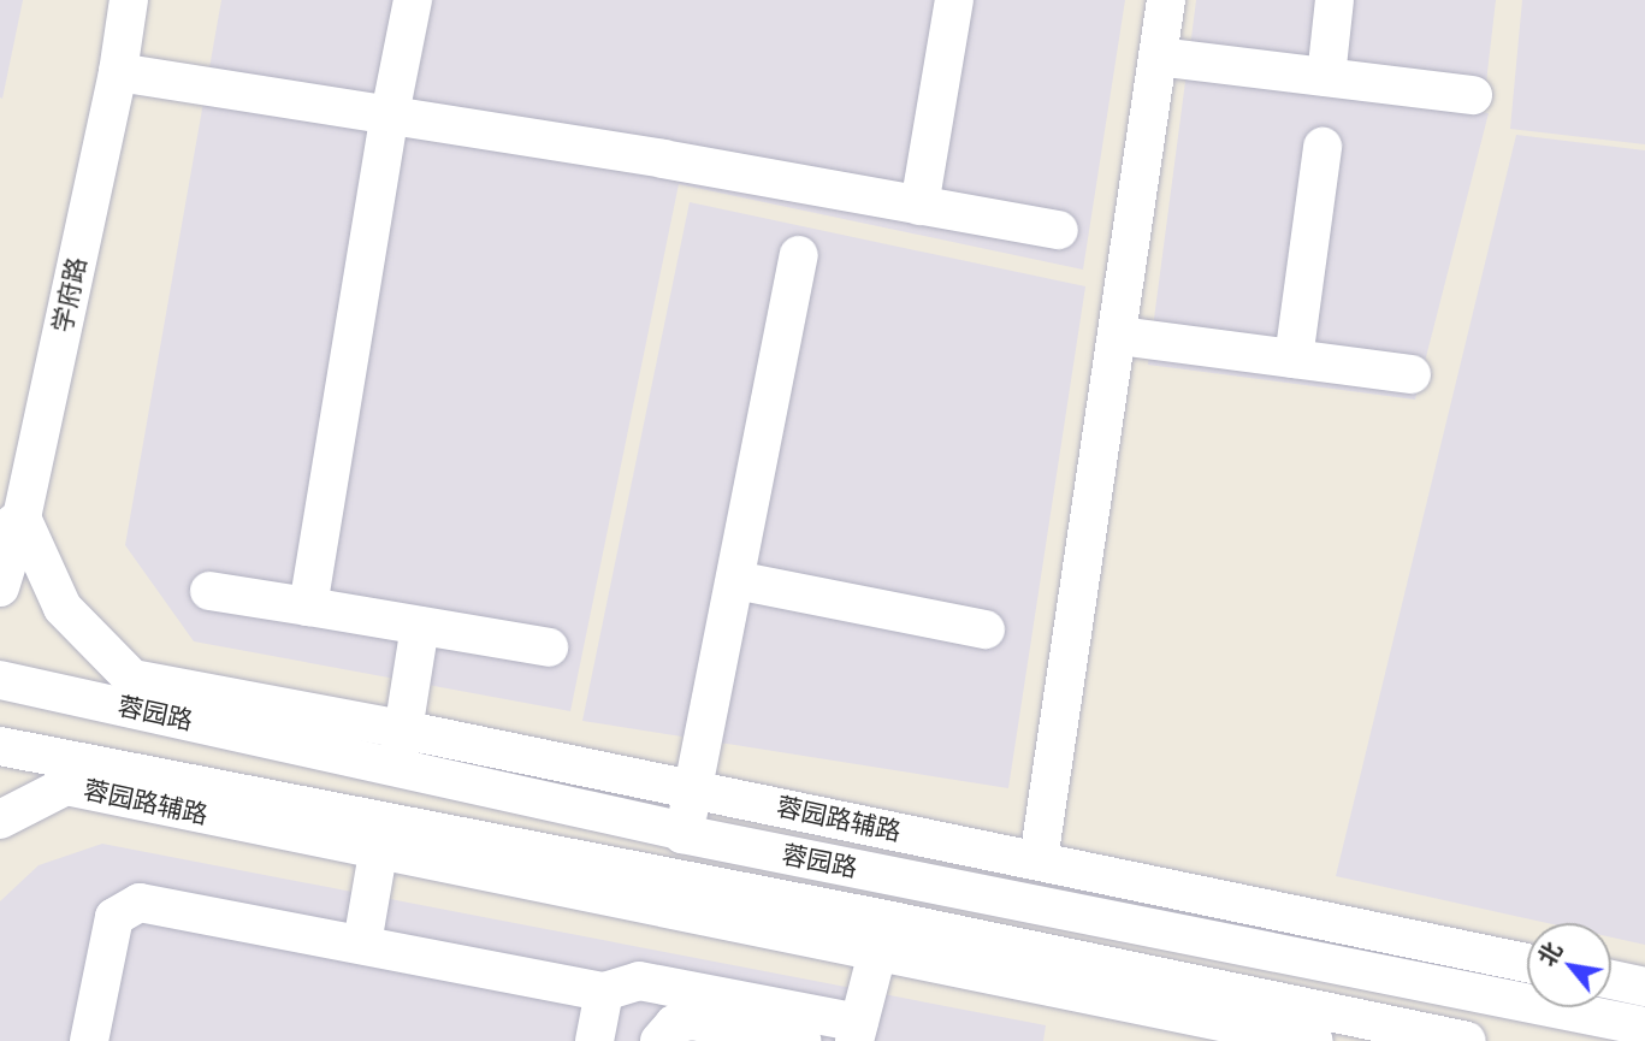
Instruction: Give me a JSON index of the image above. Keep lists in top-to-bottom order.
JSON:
{
  "streets": {
    "street": ["学府路", "蓉园路", "蓉园路辅路"]
  },
  "crossings": [
    ["蓉园路", "蓉园路辅路"]
  ],
  "north": "top left"
}
